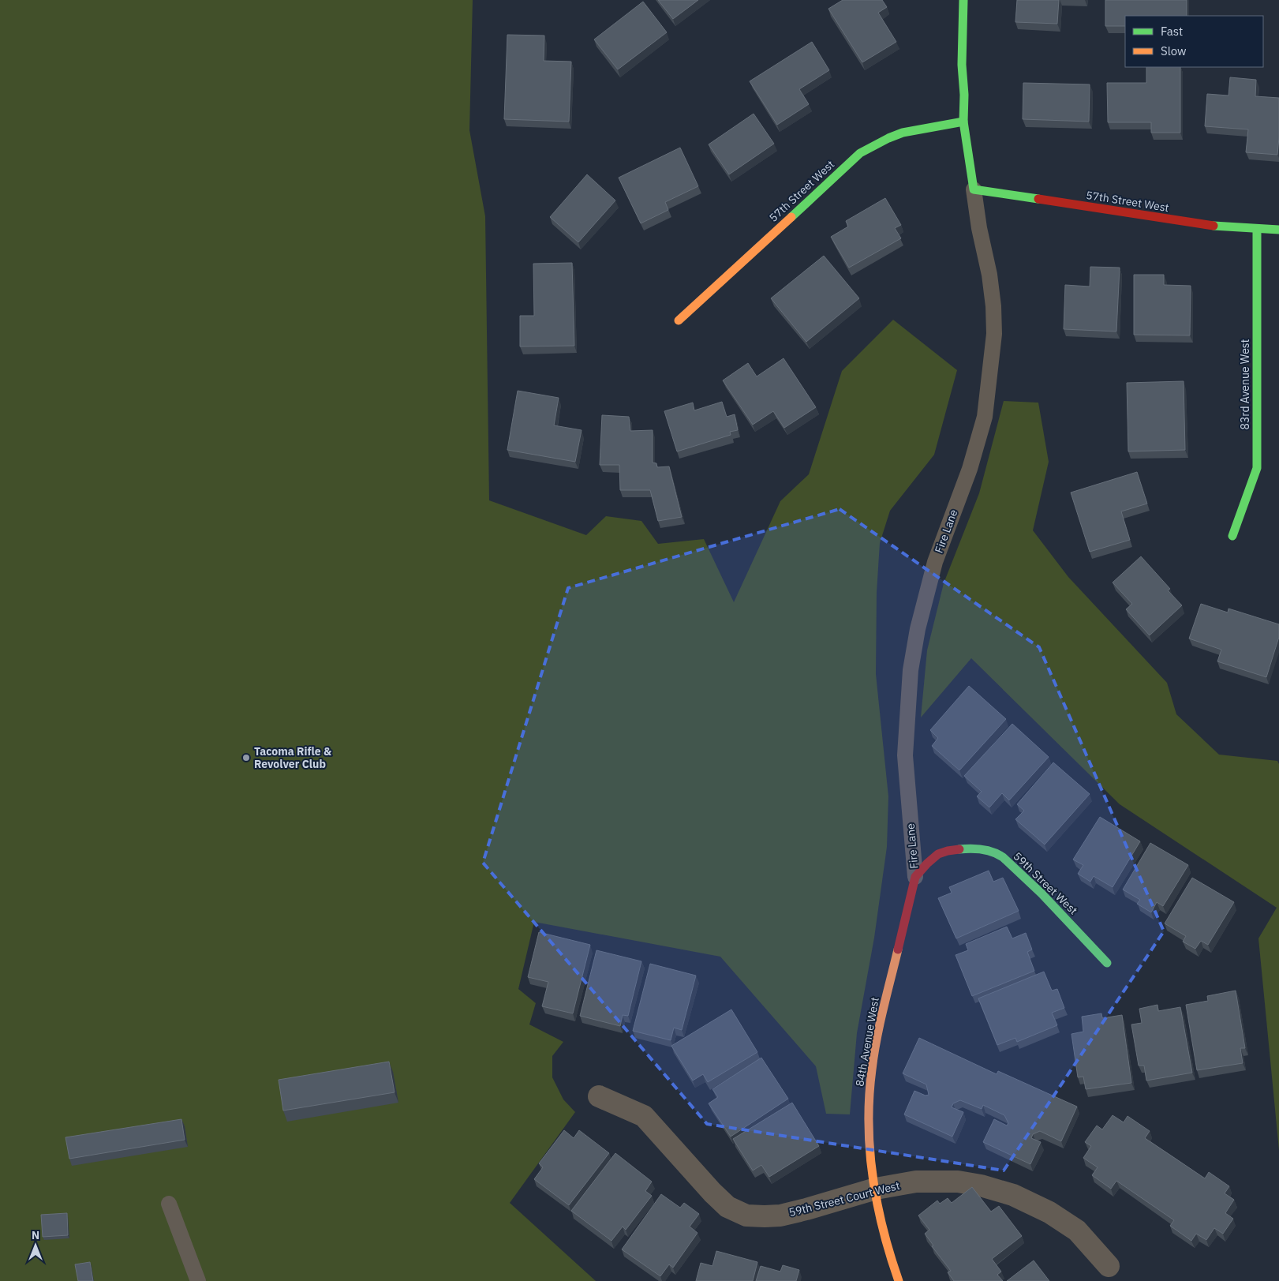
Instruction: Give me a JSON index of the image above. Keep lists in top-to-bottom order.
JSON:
{
  "streets": {
    "street": [
      "57th Street West",
      "83rd Avenue West",
      "59th Street West",
      "84th Avenue West",
      "59th Street Court West"
    ],
    "lane": ["Fire Lane"]
  },
  "crossings": [
    ["57th Street West", "83rd Avenue West"],
    ["57th Street West", "Fire Lane"],
    ["Fire Lane", "59th Street West"],
    ["Fire Lane", "84th Avenue West"],
    ["59th Street West", "84th Avenue West"],
    ["84th Avenue West", "59th Street Court West"]
  ],
  "places": ["Tacoma Rifle & Revolver Club"],
  "legend": ["Fast", "Slow"],
  "north": "top"
}
